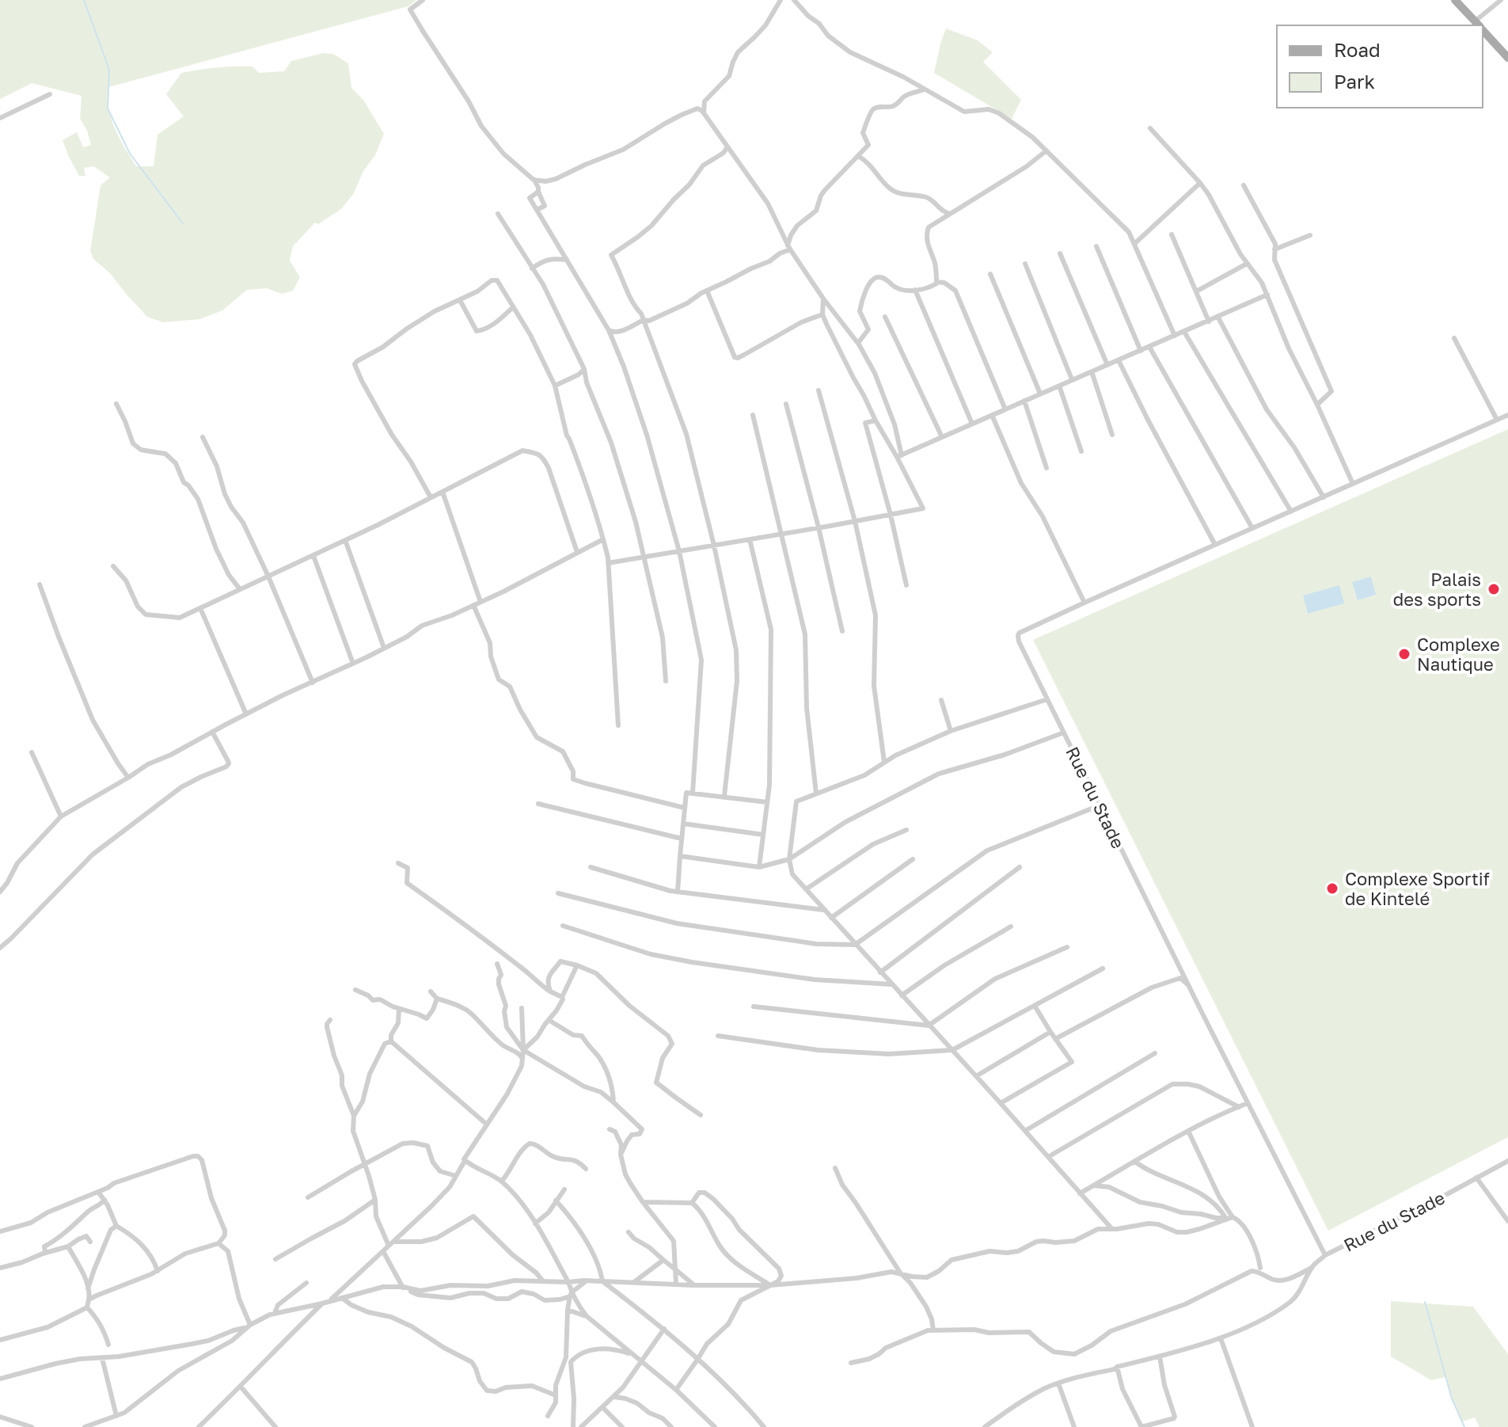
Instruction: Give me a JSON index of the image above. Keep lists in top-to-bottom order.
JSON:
{
  "streets": {
    "street": ["Rue du Stade"]
  },
  "places": ["Palais des sports", "Complexe Nautique", "Complexe Sportif de Kintelé"],
  "legend": ["Road", "Park"]
}
